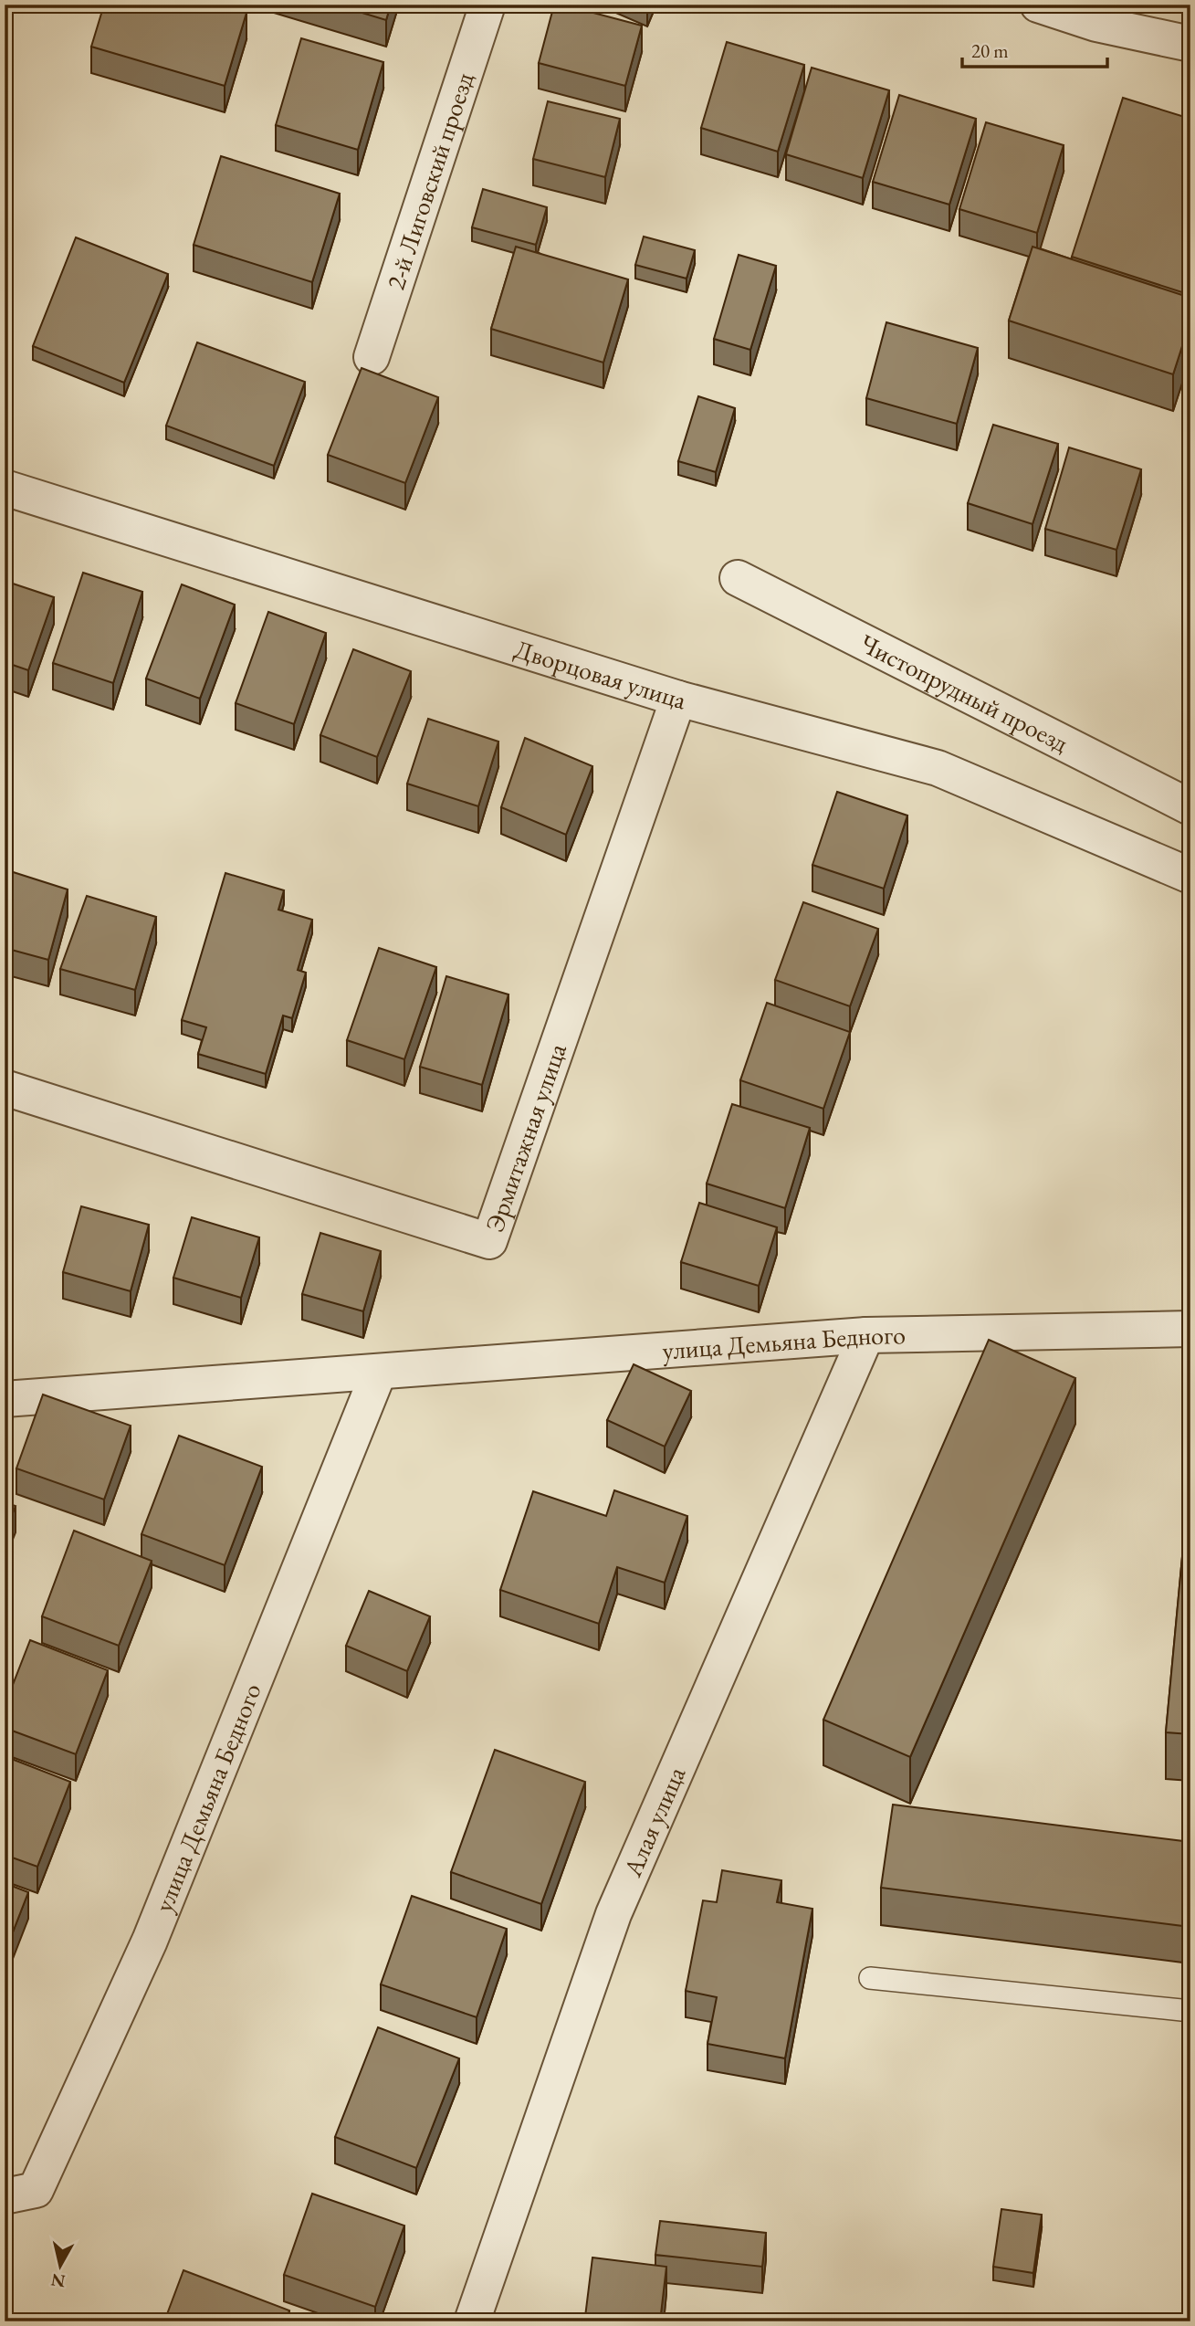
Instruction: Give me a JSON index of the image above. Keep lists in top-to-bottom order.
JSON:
{
  "streets": {
    "street": [
      "2-й Лиговский проезд",
      "Дворцовая улица",
      "Чистопрудный проезд",
      "Эрмитажная улица",
      "улица Демьяна Бедного",
      "Алая улица"
    ]
  },
  "crossings": [
    ["Дворцовая улица", "Эрмитажная улица"],
    ["улица Демьяна Бедного", "Алая улица"]
  ],
  "scale_bar": "20 m",
  "north": "bottom"
}
